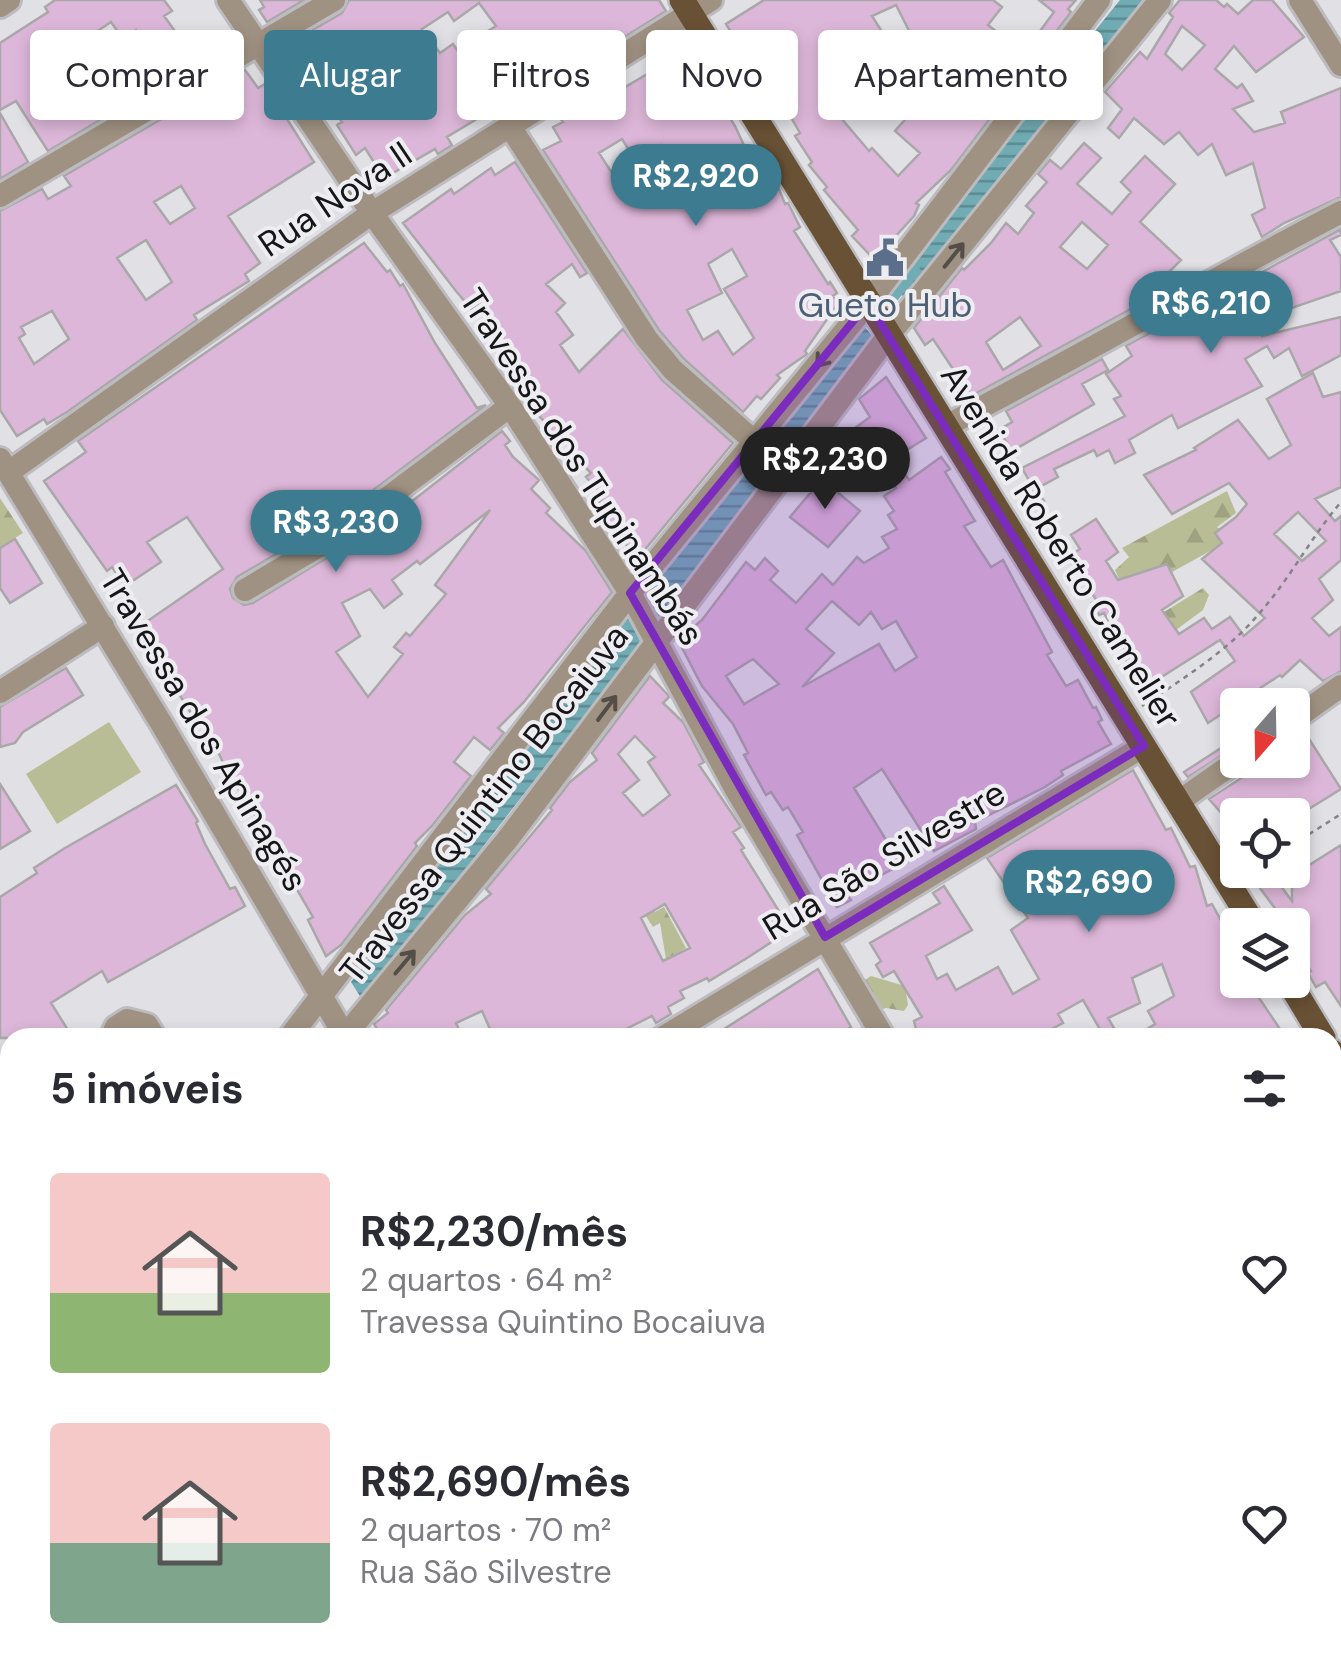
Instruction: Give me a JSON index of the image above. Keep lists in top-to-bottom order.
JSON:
{
  "streets": {
    "main road": ["Avenida Roberto Camelier"],
    "street": [
      "Rua Nova II",
      "Travessa dos Tupinambás",
      "Travessa dos Apinagés",
      "Travessa Quintino Bocaiuva",
      "Rua São Silvestre"
    ]
  },
  "crossings": [
    ["Rua Nova II", "Travessa dos Tupinambás"],
    ["Rua Nova II", "Avenida Roberto Camelier"],
    ["Rua Nova II", "Travessa dos Apinagés"],
    ["Travessa dos Tupinambás", "Travessa Quintino Bocaiuva"],
    ["Travessa dos Tupinambás", "Rua São Silvestre"],
    ["Avenida Roberto Camelier", "Travessa Quintino Bocaiuva"],
    ["Avenida Roberto Camelier", "Rua São Silvestre"],
    ["Travessa dos Apinagés", "Travessa Quintino Bocaiuva"]
  ],
  "places": {
    "public building": ["Gueto Hub"]
  },
  "north": "bottom",
  "page": {
    "chip": [
      "Comprar",
      "Alugar",
      "Filtros",
      "Novo",
      "Apartamento"
    ],
    "price": [
      "R$2,920",
      "R$6,210",
      "R$2,230",
      "R$3,230",
      "R$2,690"
    ],
    "heading": "5 imóveis",
    "list": [
      {
        "name": "R$2,230/mês",
        "note": "2 quartos · 64 m² · Travessa Quintino Bocaiuva"
      },
      {
        "name": "R$2,690/mês",
        "note": "2 quartos · 70 m² · Rua São Silvestre"
      }
    ]
  }
}
